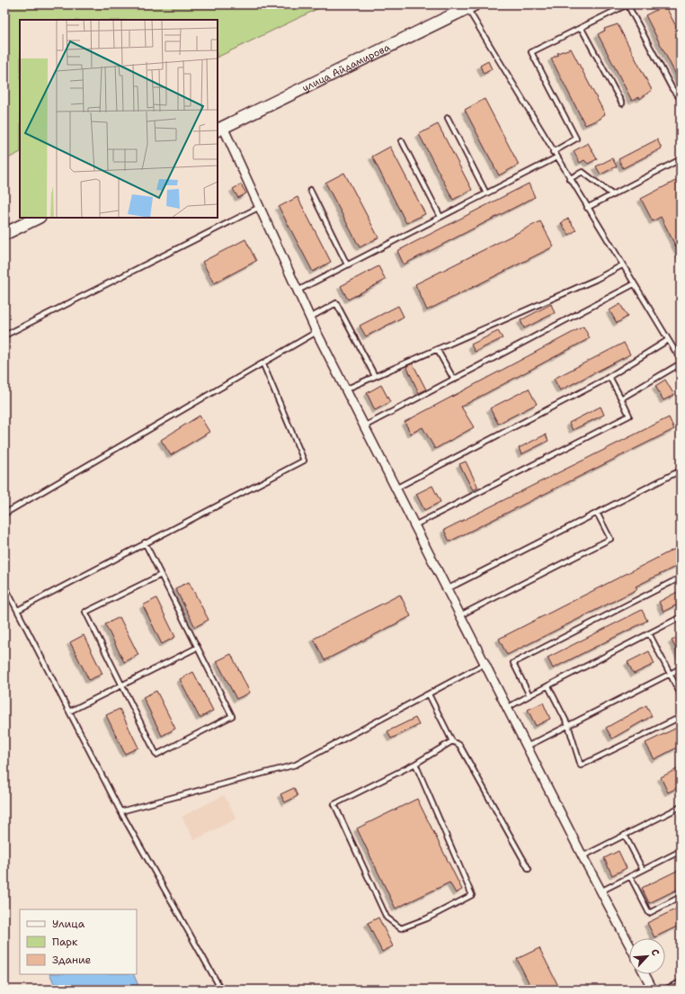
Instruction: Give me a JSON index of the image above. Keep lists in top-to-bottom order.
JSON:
{
  "streets": {
    "main road": ["улица Айдамирова"]
  },
  "legend": ["Улица", "Парк", "Здание"],
  "north": "top right"
}
